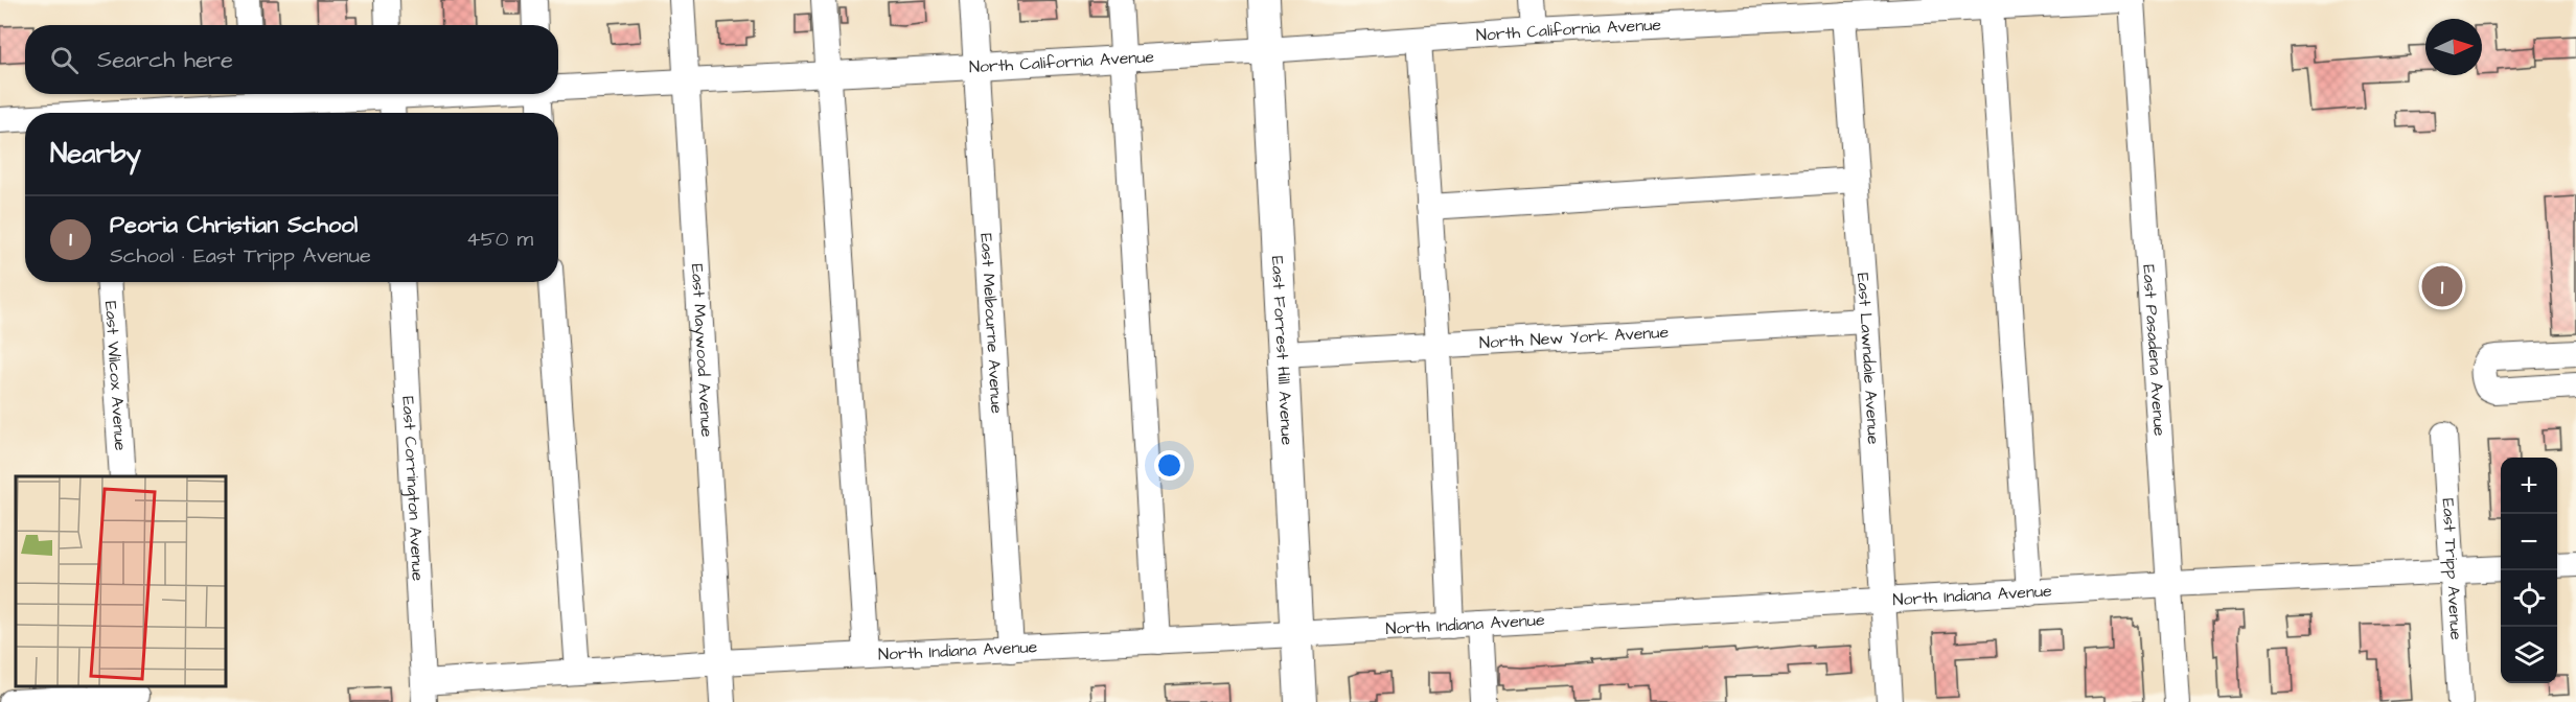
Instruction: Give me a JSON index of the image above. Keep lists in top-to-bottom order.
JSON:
{
  "streets": {
    "main road": ["East Forrest Hill Avenue"],
    "street": [
      "North California Avenue",
      "East Melbourne Avenue",
      "North New York Avenue",
      "East Maywood Avenue",
      "East Pasadena Avenue",
      "East Lawndale Avenue",
      "East Wilcox Avenue",
      "East Corrington Avenue",
      "East Tripp Avenue",
      "North Indiana Avenue"
    ]
  },
  "crossings": [
    ["North California Avenue", "East Melbourne Avenue"],
    ["North California Avenue", "East Maywood Avenue"],
    ["North California Avenue", "East Forrest Hill Avenue"],
    ["North California Avenue", "East Lawndale Avenue"],
    ["East Melbourne Avenue", "North Indiana Avenue"],
    ["North New York Avenue", "East Forrest Hill Avenue"],
    ["North New York Avenue", "East Lawndale Avenue"],
    ["East Maywood Avenue", "North Indiana Avenue"],
    ["East Forrest Hill Avenue", "North Indiana Avenue"],
    ["East Pasadena Avenue", "North Indiana Avenue"],
    ["East Lawndale Avenue", "North Indiana Avenue"],
    ["East Corrington Avenue", "North Indiana Avenue"],
    ["East Tripp Avenue", "North Indiana Avenue"]
  ],
  "north": "right",
  "page": {
    "search": "Search here",
    "heading": "Nearby",
    "list": [
      {
        "mark": "1",
        "name": "Peoria Christian School",
        "note": "School · East Tripp Avenue",
        "value": "450 m"
      }
    ],
    "pins": "1",
    "map_buttons": ["+", "−"]
  }
}
